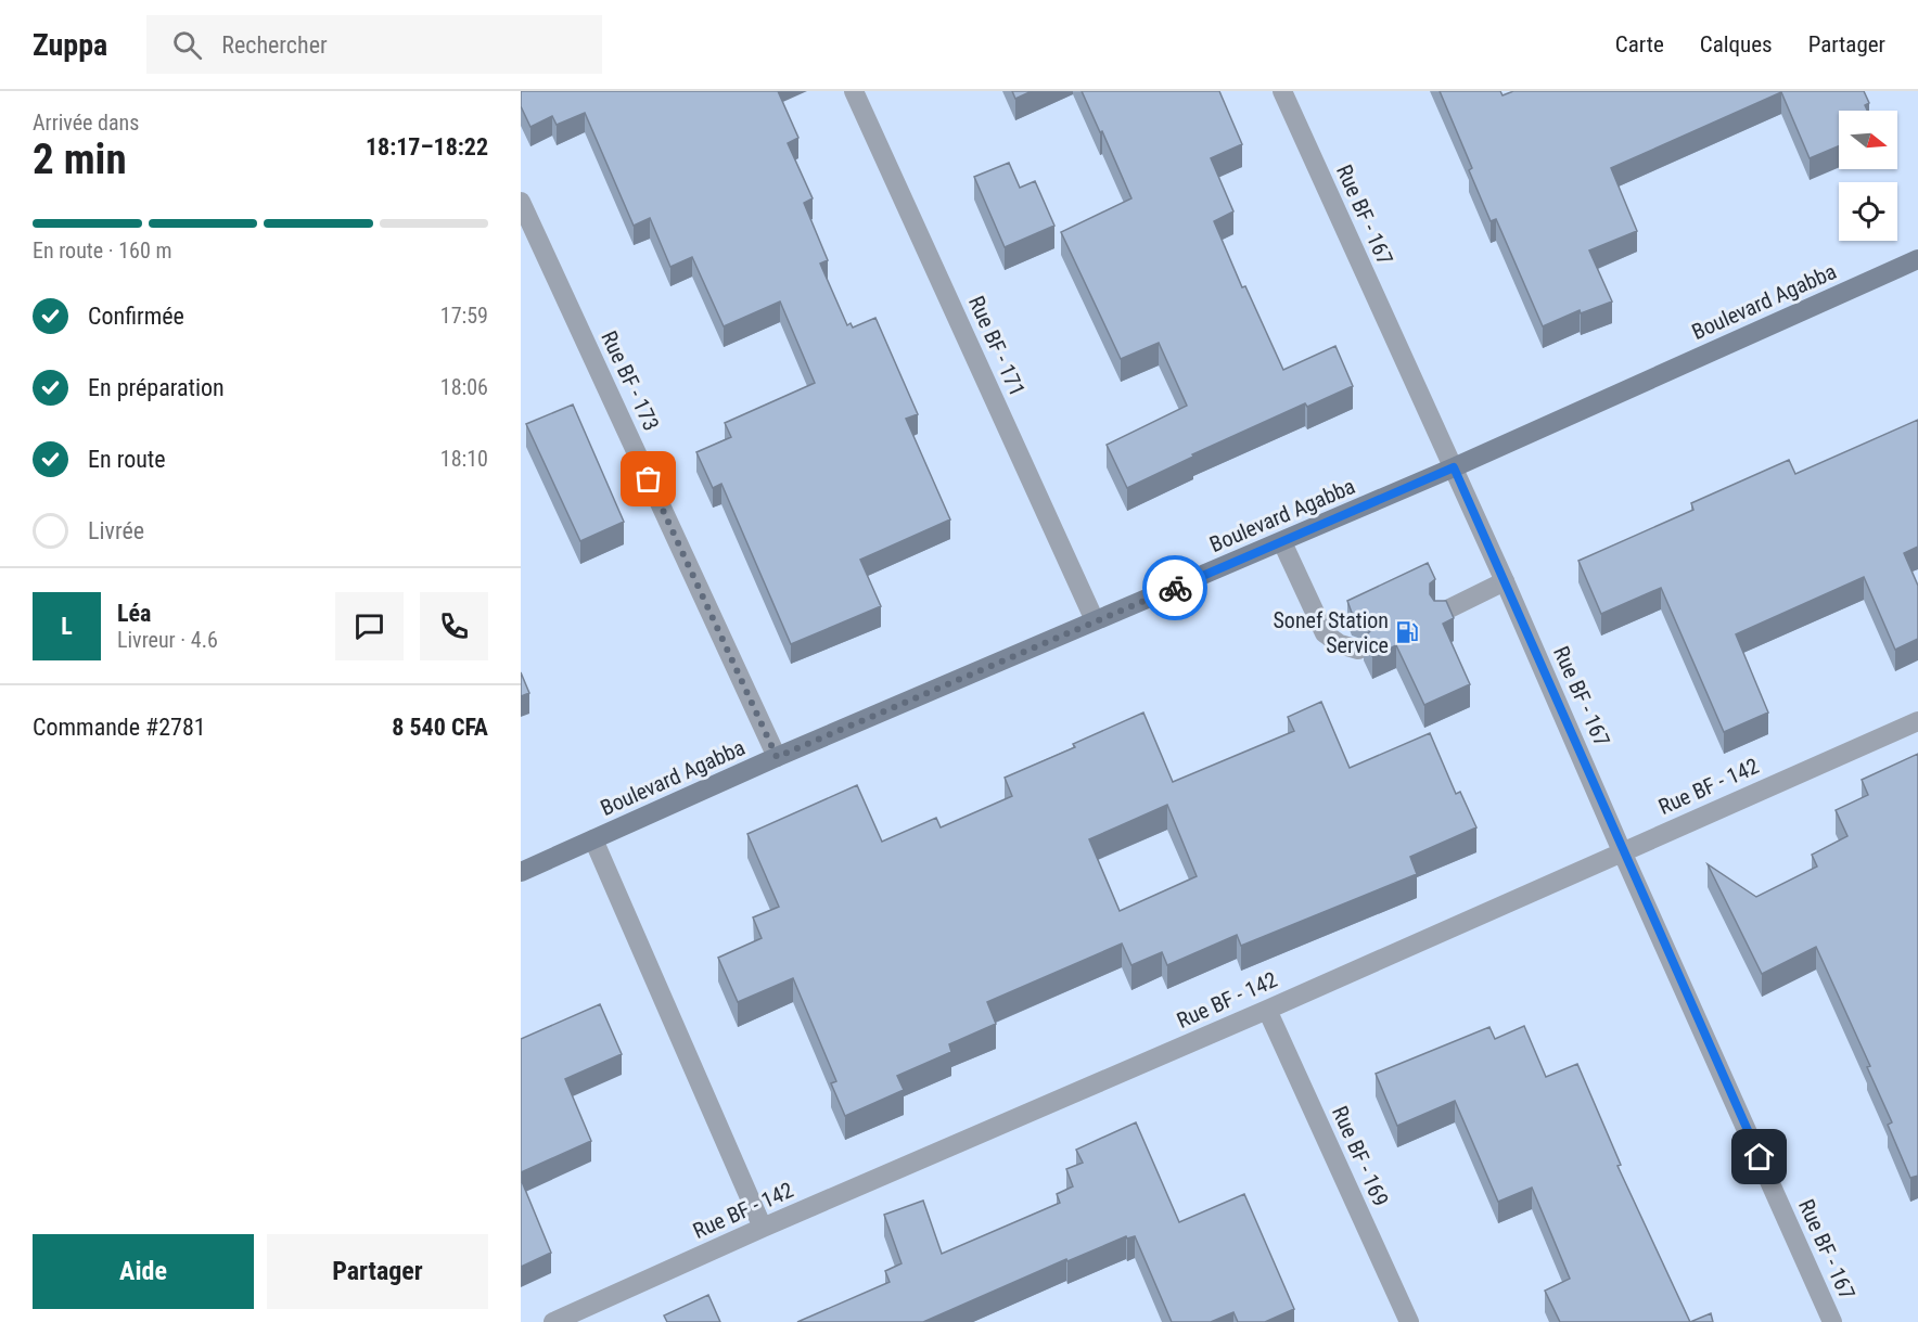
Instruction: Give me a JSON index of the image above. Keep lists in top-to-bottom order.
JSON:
{
  "streets": {
    "main road": ["Boulevard Agabba"],
    "street": [
      "Rue BF - 167",
      "Rue BF - 171",
      "Rue BF - 173",
      "Rue BF - 142",
      "Rue BF - 169"
    ]
  },
  "crossings": [
    ["Rue BF - 167", "Boulevard Agabba"],
    ["Rue BF - 167", "Rue BF - 142"],
    ["Boulevard Agabba", "Rue BF - 171"],
    ["Boulevard Agabba", "Rue BF - 173"],
    ["Rue BF - 142", "Rue BF - 169"]
  ],
  "places": {
    "fuel station": ["Sonef Station Service"]
  },
  "north": "right",
  "page": {
    "header": "Zuppa",
    "search": "Rechercher",
    "nav": ["Carte", "Calques", "Partager"],
    "heading": ["2 min", "Arrivée dans", "18:17–18:22"],
    "panel": [
      "Léa",
      "Livreur · 4.6",
      "Commande #2781",
      "8 540 CFA"
    ],
    "bar": "En route · 160 m",
    "list": [
      ["Confirmée", "17:59"],
      ["En préparation", "18:06"],
      ["En route", "18:10"],
      "Livrée"
    ],
    "round": "L",
    "buttons": ["Aide", "Partager"]
  }
}
